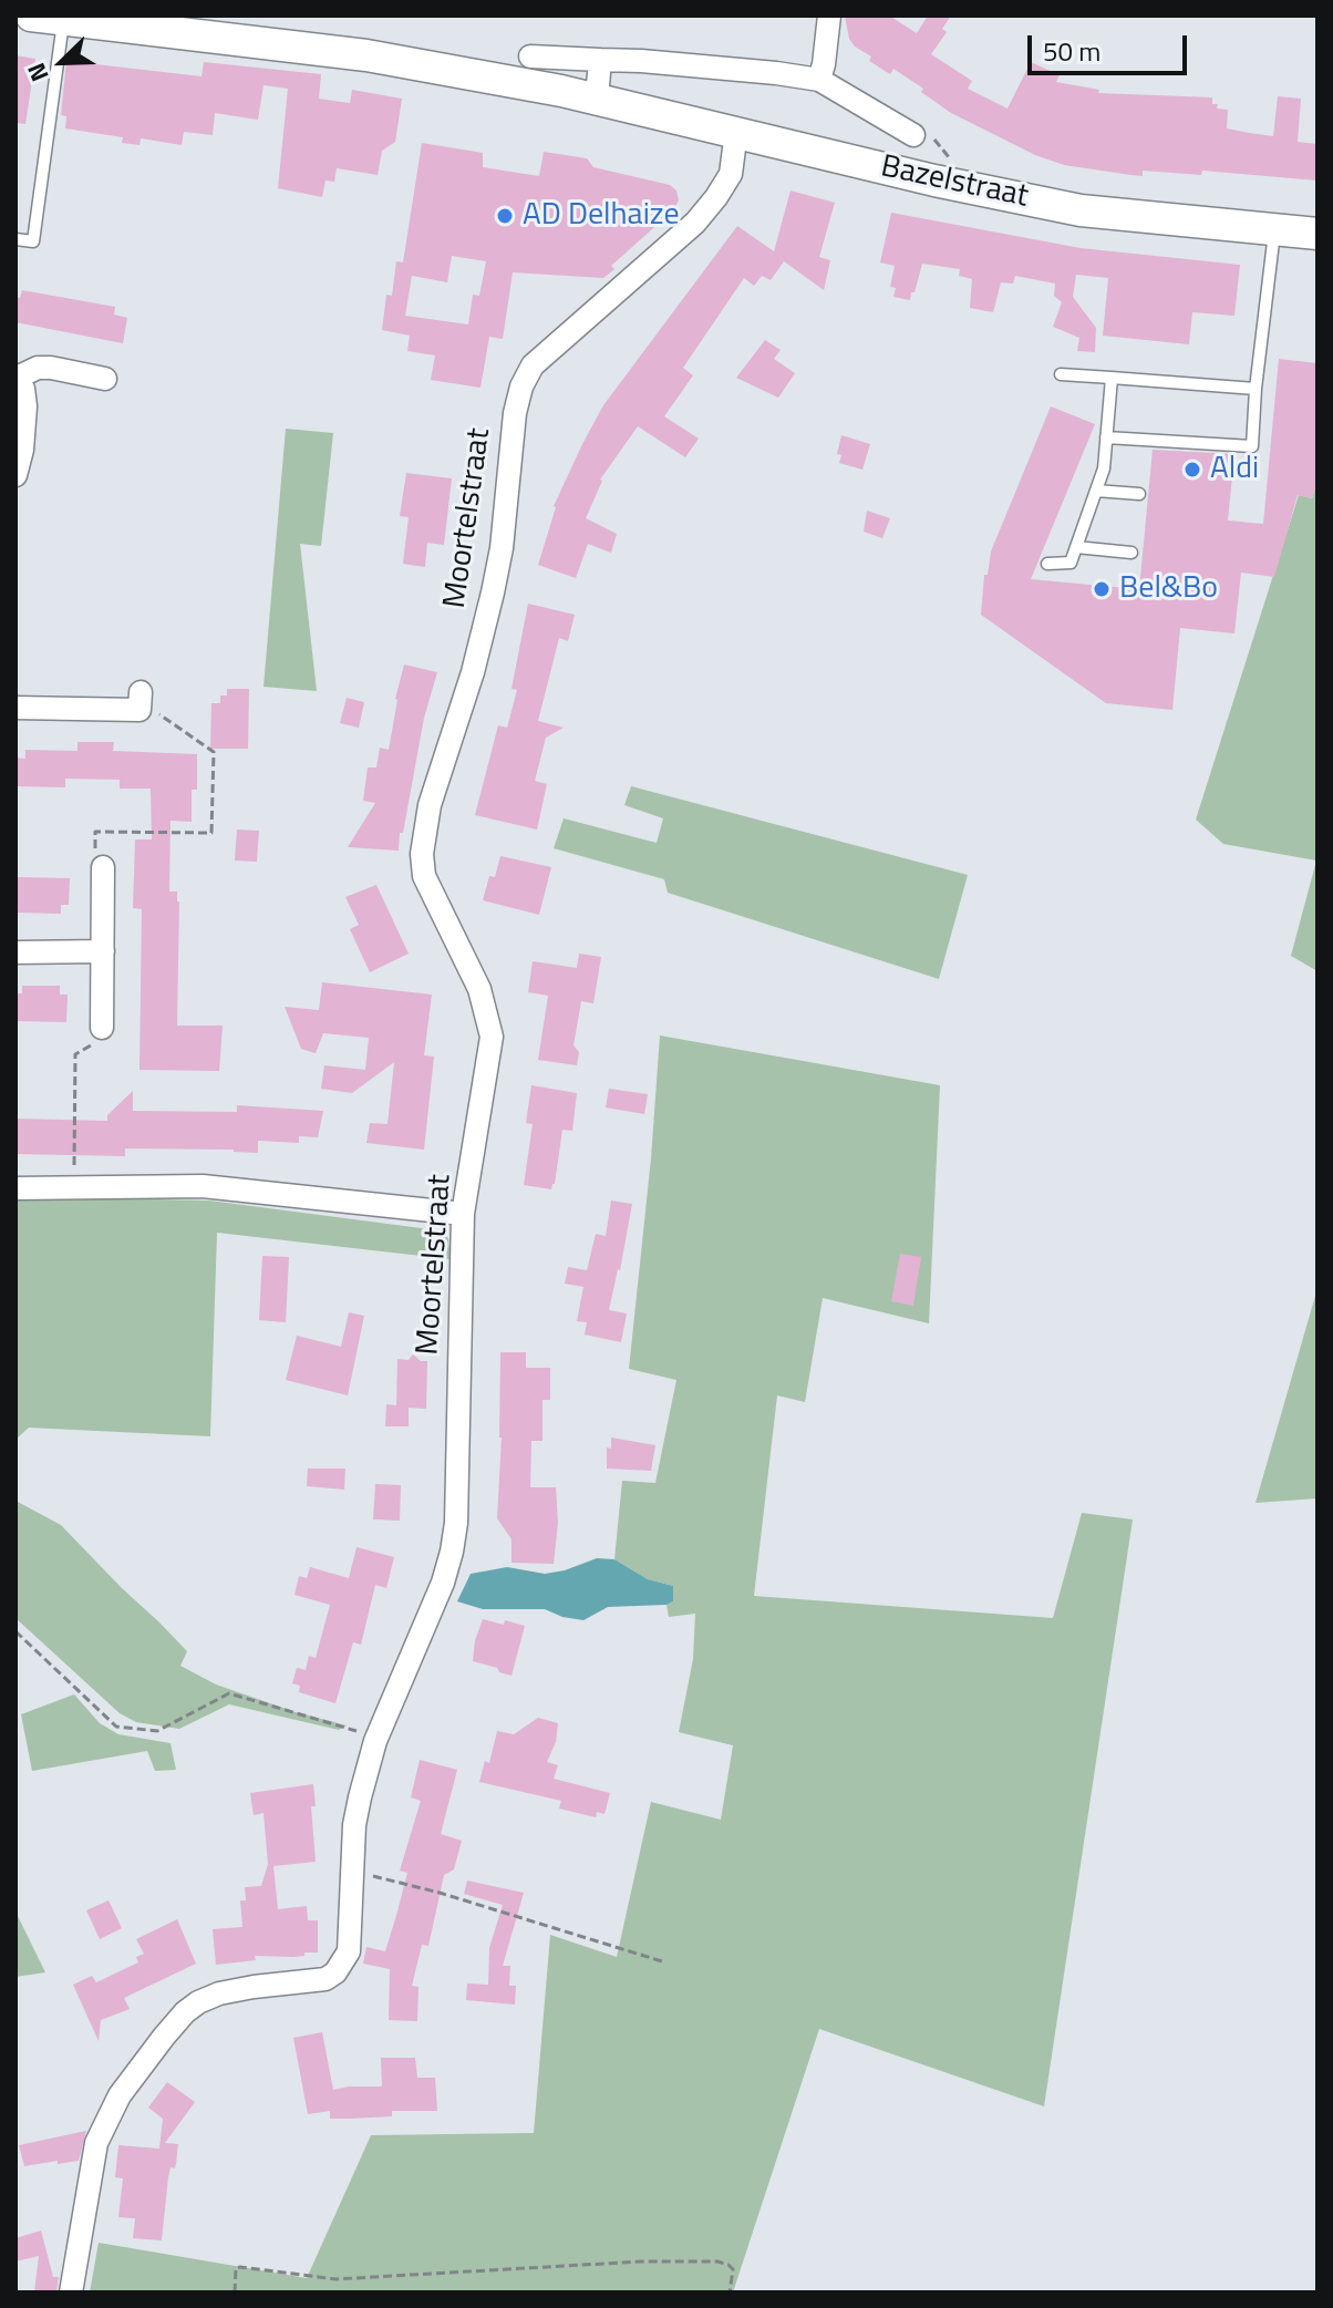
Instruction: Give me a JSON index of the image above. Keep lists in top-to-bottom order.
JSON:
{
  "streets": {
    "main road": ["Bazelstraat"],
    "street": ["Moortelstraat"]
  },
  "crossings": [
    ["Bazelstraat", "Moortelstraat"]
  ],
  "places": ["AD Delhaize", "Aldi", "Bel&Bo"],
  "scale_bar": "50 m",
  "north": "bottom left"
}
